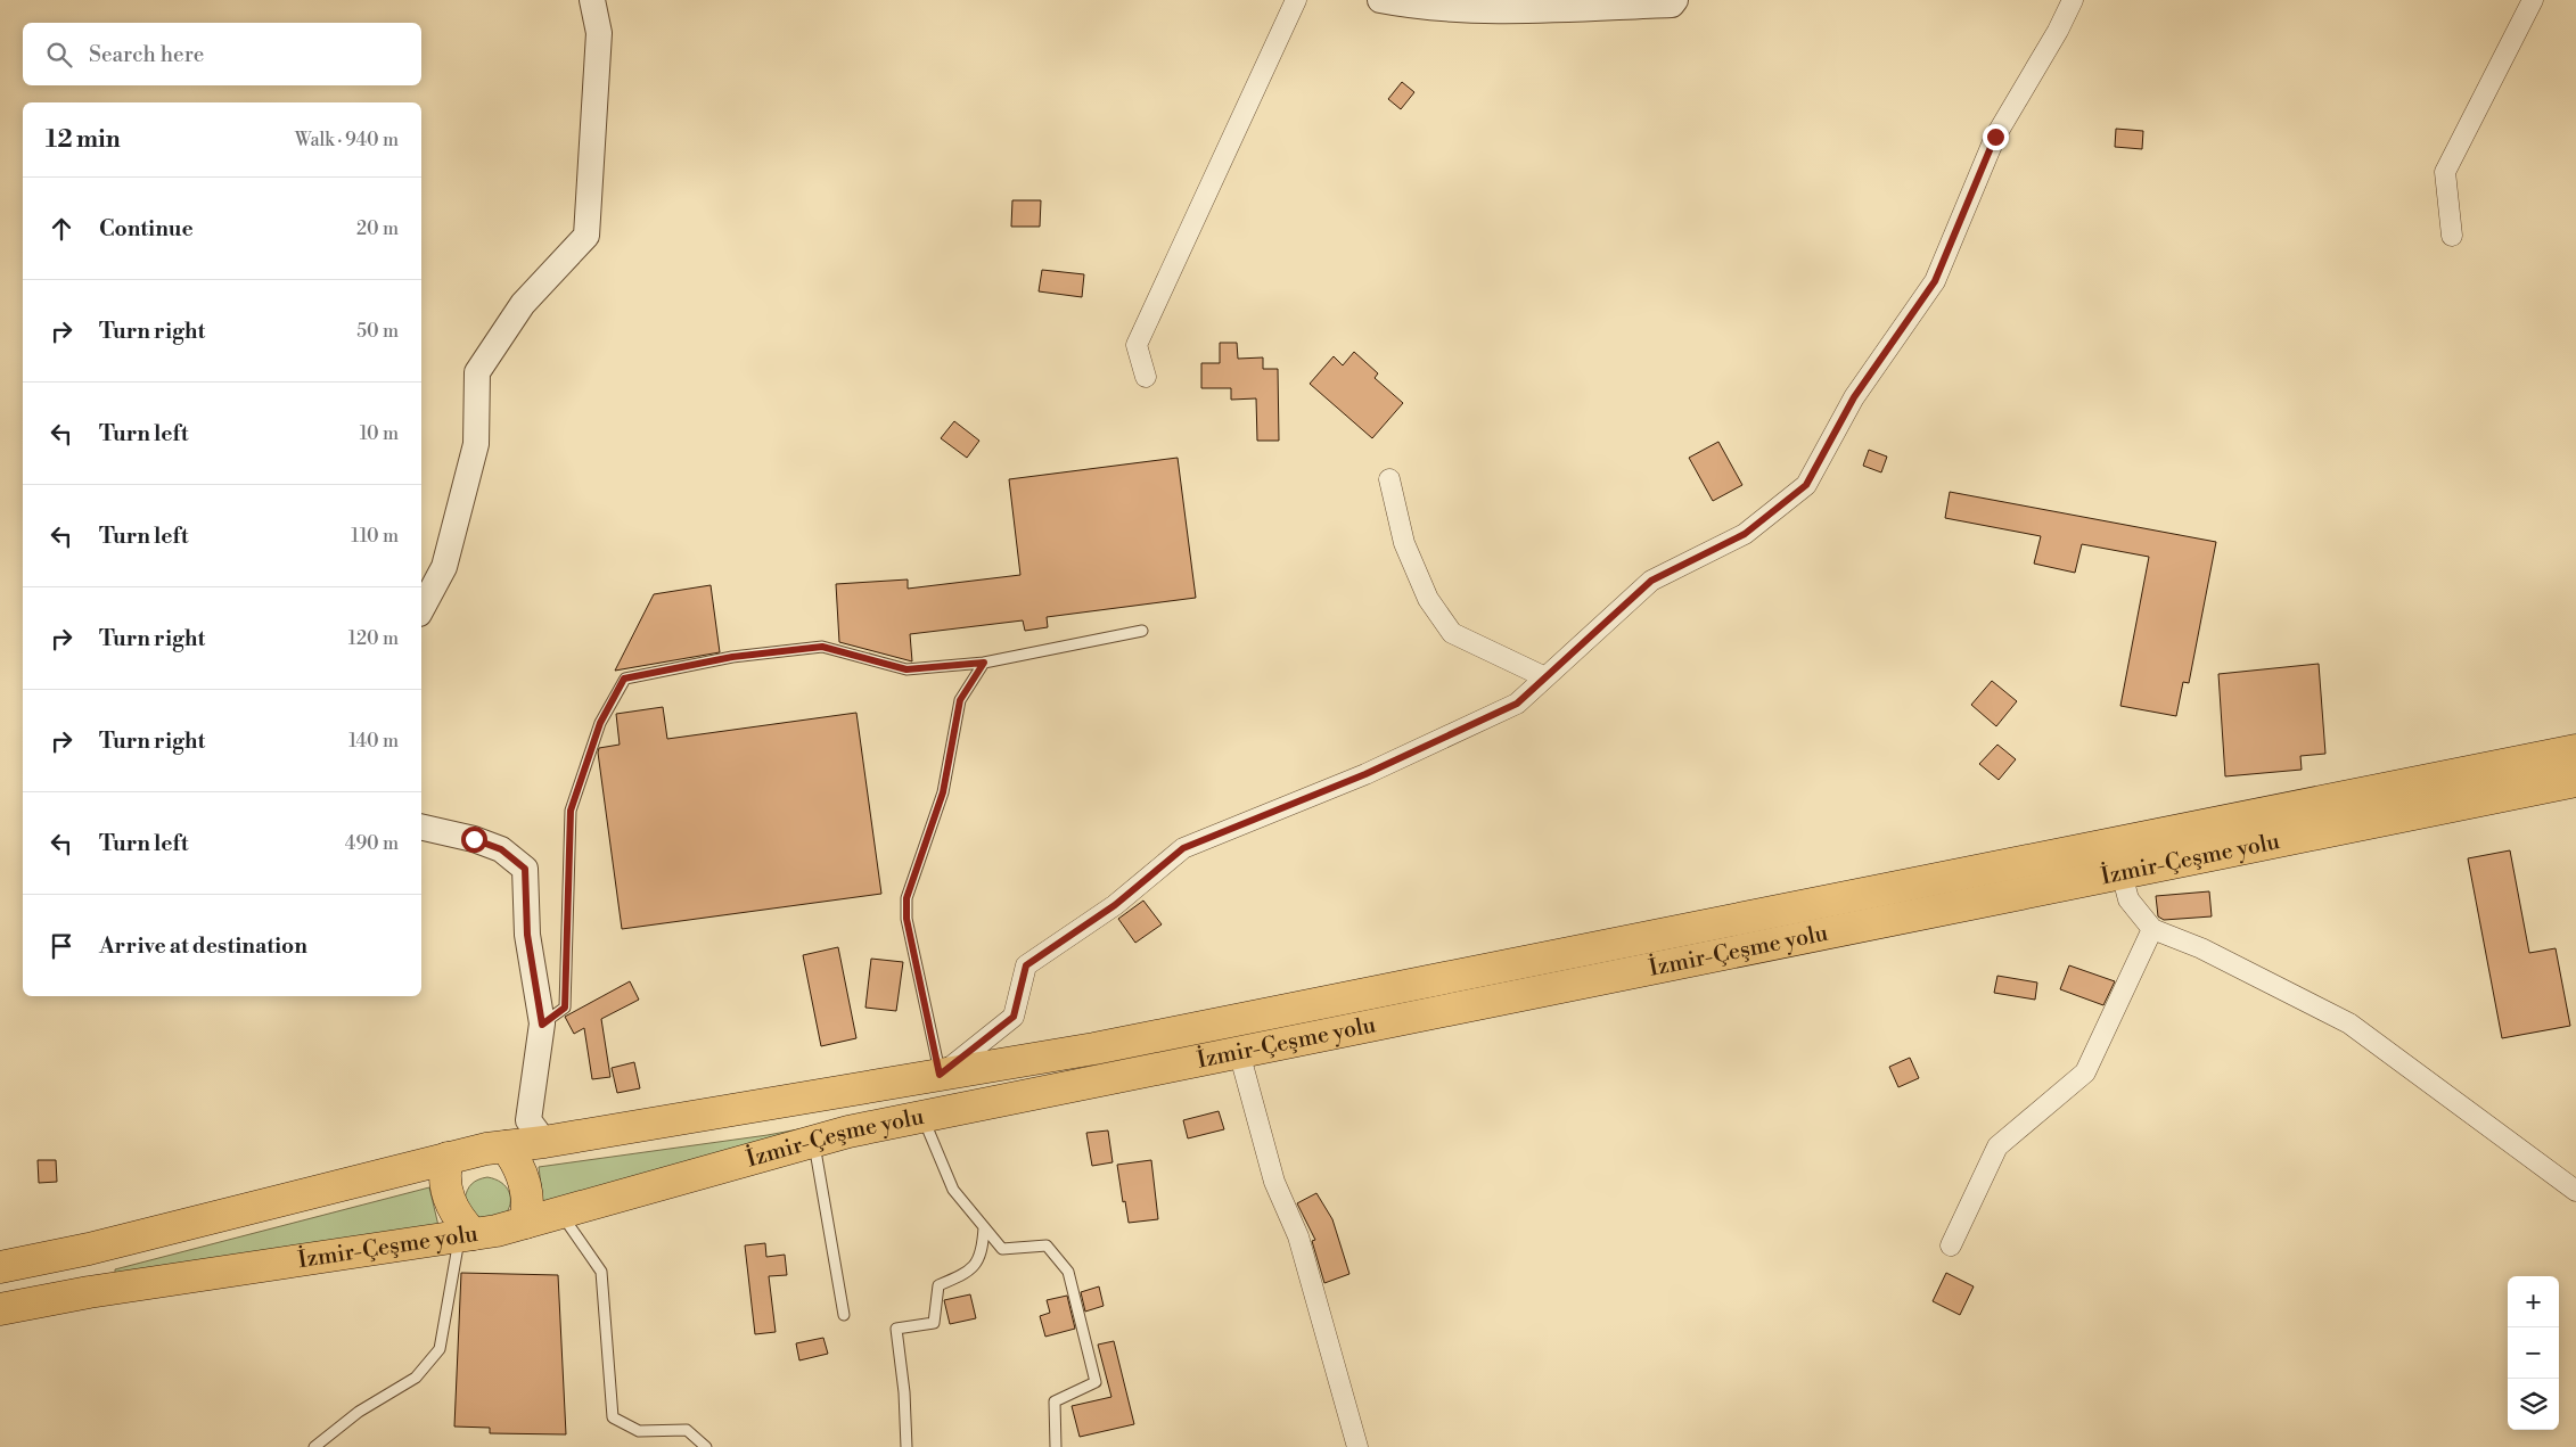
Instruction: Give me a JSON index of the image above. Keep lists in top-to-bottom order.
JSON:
{
  "streets": {
    "highway": ["İzmir-Çeşme yolu"]
  },
  "page": {
    "search": "Search here",
    "heading": ["12 min", "Walk · 940 m"],
    "list": [
      ["Continue", "20 m"],
      ["Turn right", "50 m"],
      ["Turn left", "10 m"],
      ["Turn left", "110 m"],
      ["Turn right", "120 m"],
      ["Turn right", "140 m"],
      ["Turn left", "490 m"],
      "Arrive at destination"
    ],
    "map_buttons": ["+", "−"]
  }
}
